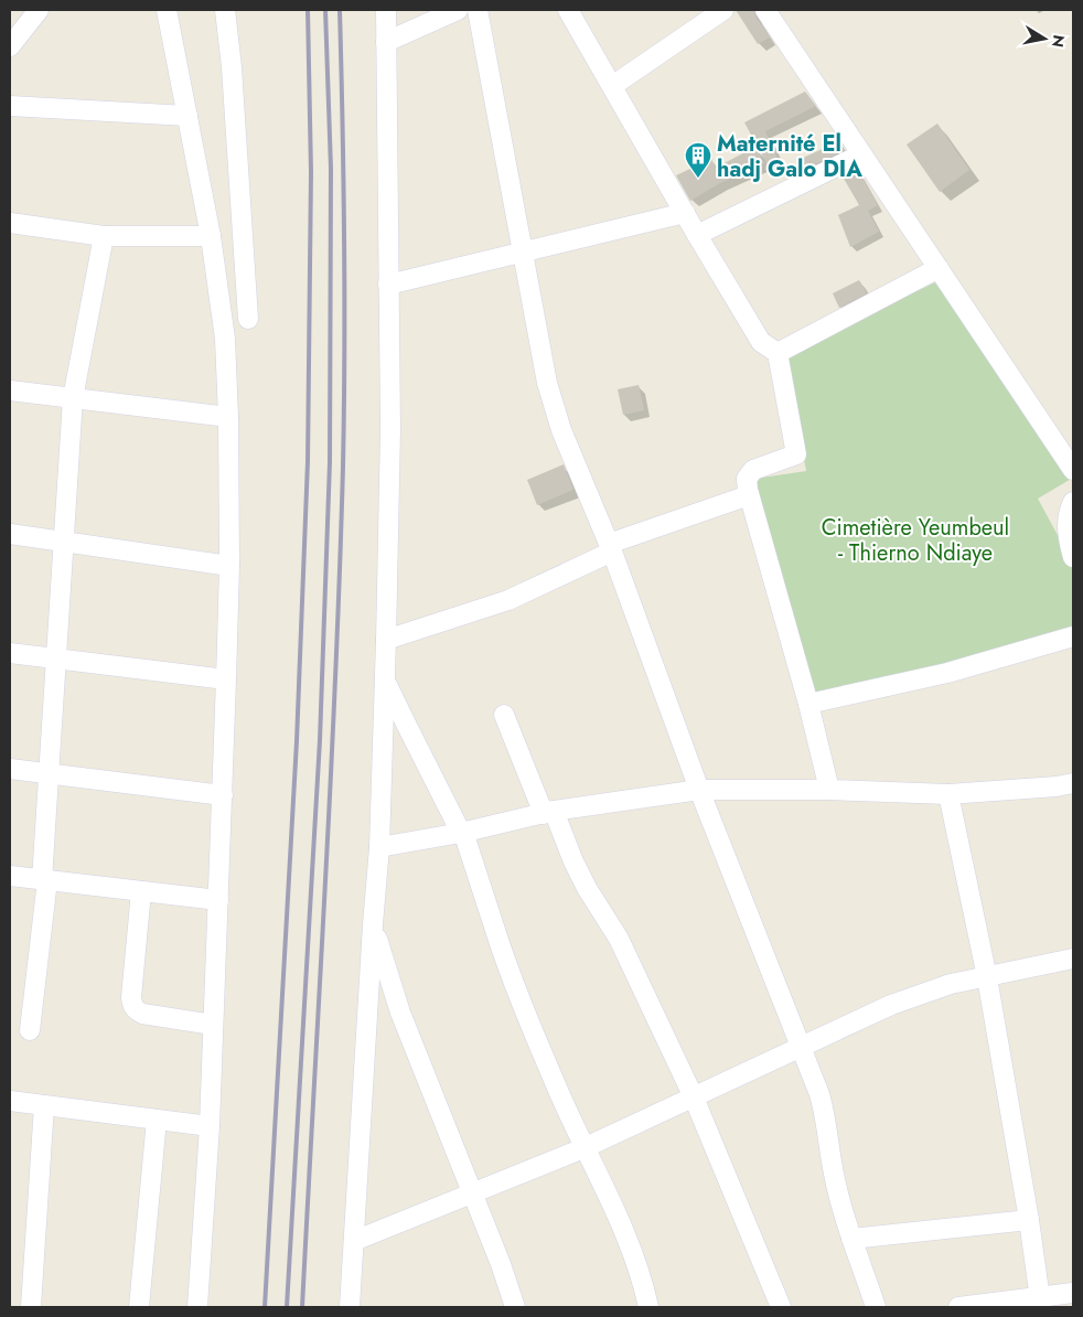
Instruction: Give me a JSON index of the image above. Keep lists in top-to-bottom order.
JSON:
{
  "parks": ["Cimetière Yeumbeul - Thierno Ndiaye"],
  "places": {
    "building": ["Maternité El hadj Galo DIA"]
  },
  "north": "right"
}
